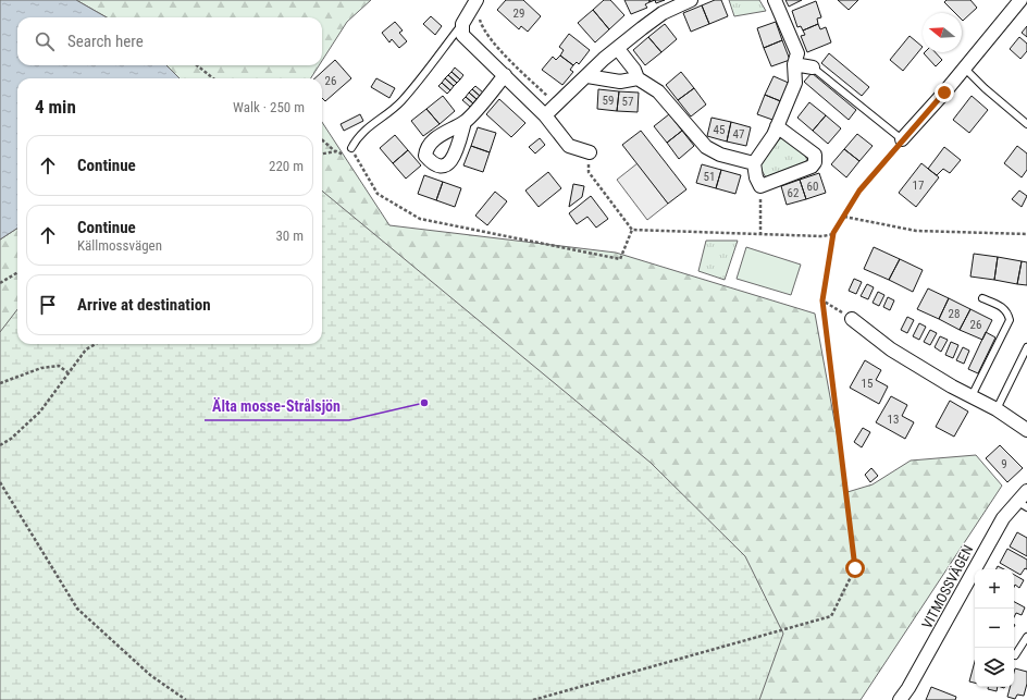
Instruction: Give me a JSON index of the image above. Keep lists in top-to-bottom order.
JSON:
{
  "streets": {
    "street": ["VITMOSSVÄGEN"]
  },
  "places": ["Älta mosse-Strålsjön"],
  "house_numbers": [
    "29",
    "26",
    "59",
    "57",
    "45",
    "47",
    "51",
    "17",
    "60",
    "62",
    "28",
    "26",
    "15",
    "13",
    "9"
  ],
  "north": "left",
  "page": {
    "search": "Search here",
    "heading": ["4 min", "Walk · 250 m"],
    "list": [
      ["Continue", "220 m"],
      ["Continue", "Källmossvägen", "30 m"],
      "Arrive at destination"
    ],
    "map_buttons": ["+", "−"]
  }
}
